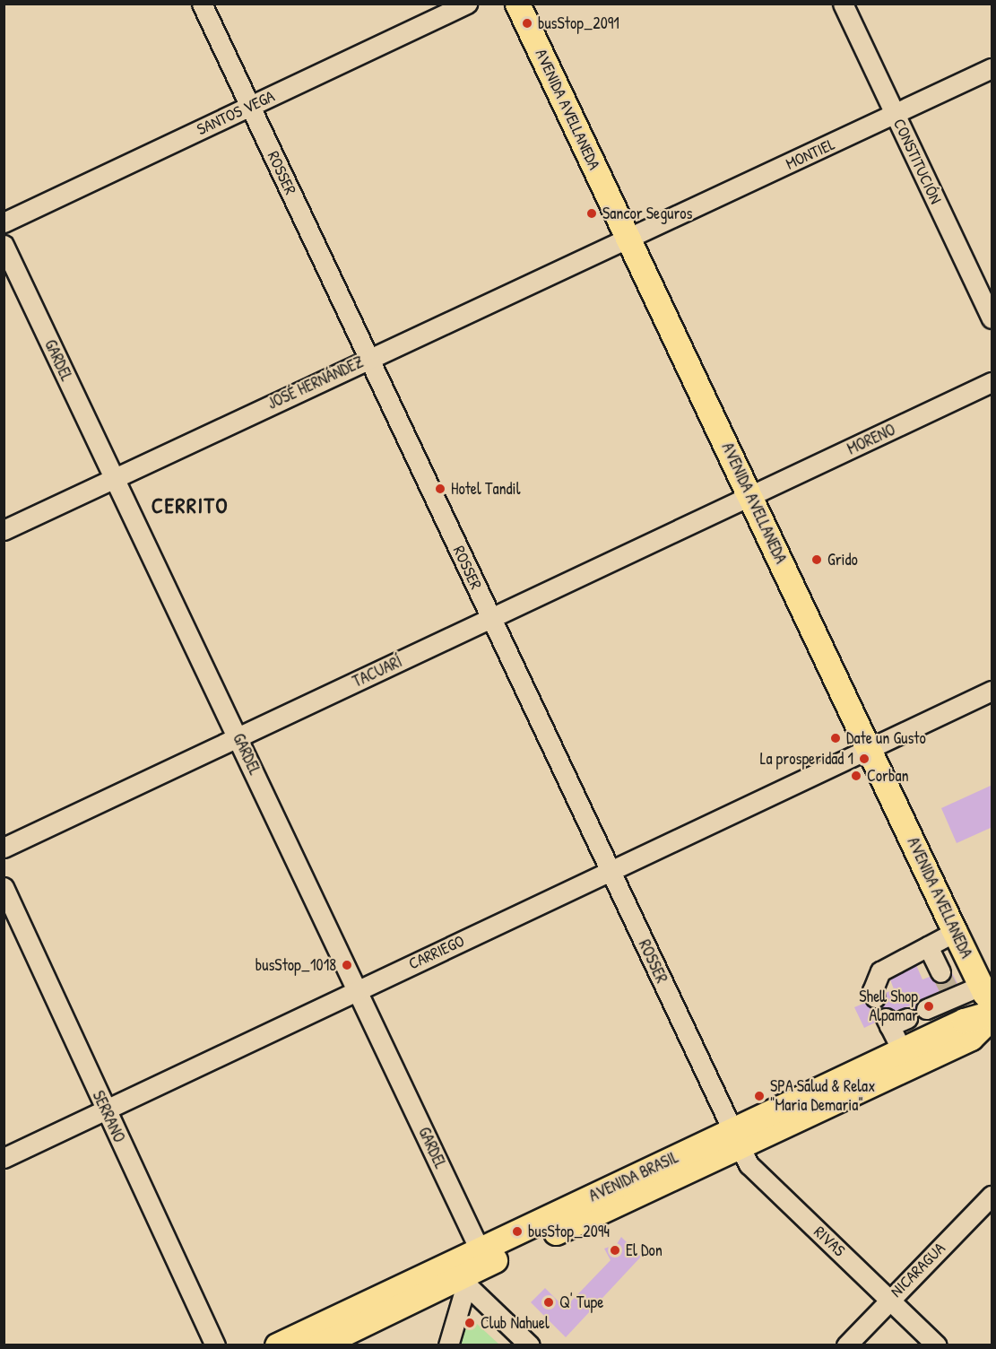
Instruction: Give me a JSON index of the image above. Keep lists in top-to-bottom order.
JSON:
{
  "streets": {
    "main road": ["AVENIDA AVELLANEDA", "AVENIDA BRASIL"],
    "street": [
      "SANTOS VEGA",
      "MONTIEL",
      "CONSTITUCIÓN",
      "ROSSER",
      "GARDEL",
      "JOSÉ HERNÁNDEZ",
      "MORENO",
      "TACUARÍ",
      "CARRIEGO",
      "SERRANO",
      "RIVAS",
      "NICARAGUA"
    ]
  },
  "crossings": [
    ["AVENIDA AVELLANEDA", "MONTIEL"],
    ["AVENIDA AVELLANEDA", "JOSÉ HERNÁNDEZ"],
    ["AVENIDA AVELLANEDA", "MORENO"],
    ["AVENIDA AVELLANEDA", "TACUARÍ"],
    ["AVENIDA AVELLANEDA", "CARRIEGO"],
    ["SANTOS VEGA", "ROSSER"],
    ["MONTIEL", "CONSTITUCIÓN"],
    ["MONTIEL", "JOSÉ HERNÁNDEZ"],
    ["ROSSER", "JOSÉ HERNÁNDEZ"],
    ["ROSSER", "TACUARÍ"],
    ["ROSSER", "CARRIEGO"],
    ["ROSSER", "AVENIDA BRASIL"],
    ["ROSSER", "RIVAS"],
    ["GARDEL", "JOSÉ HERNÁNDEZ"],
    ["GARDEL", "TACUARÍ"],
    ["GARDEL", "CARRIEGO"],
    ["GARDEL", "AVENIDA BRASIL"],
    ["MORENO", "TACUARÍ"],
    ["CARRIEGO", "SERRANO"],
    ["AVENIDA BRASIL", "RIVAS"],
    ["RIVAS", "NICARAGUA"]
  ],
  "districts": ["CERRITO"],
  "places": [
    "busStop_2091",
    "Sancor Seguros",
    "Hotel Tandil",
    "Grido",
    "Date un Gusto",
    "La prosperidad 1",
    "Corban",
    "busStop_1018",
    "Shell Shop Alpamar",
    "SPA Salud & Relax \"Maria Demaria\"",
    "busStop_2094",
    "El Don",
    "Q' Tupe",
    "Club Nahuel"
  ]
}
